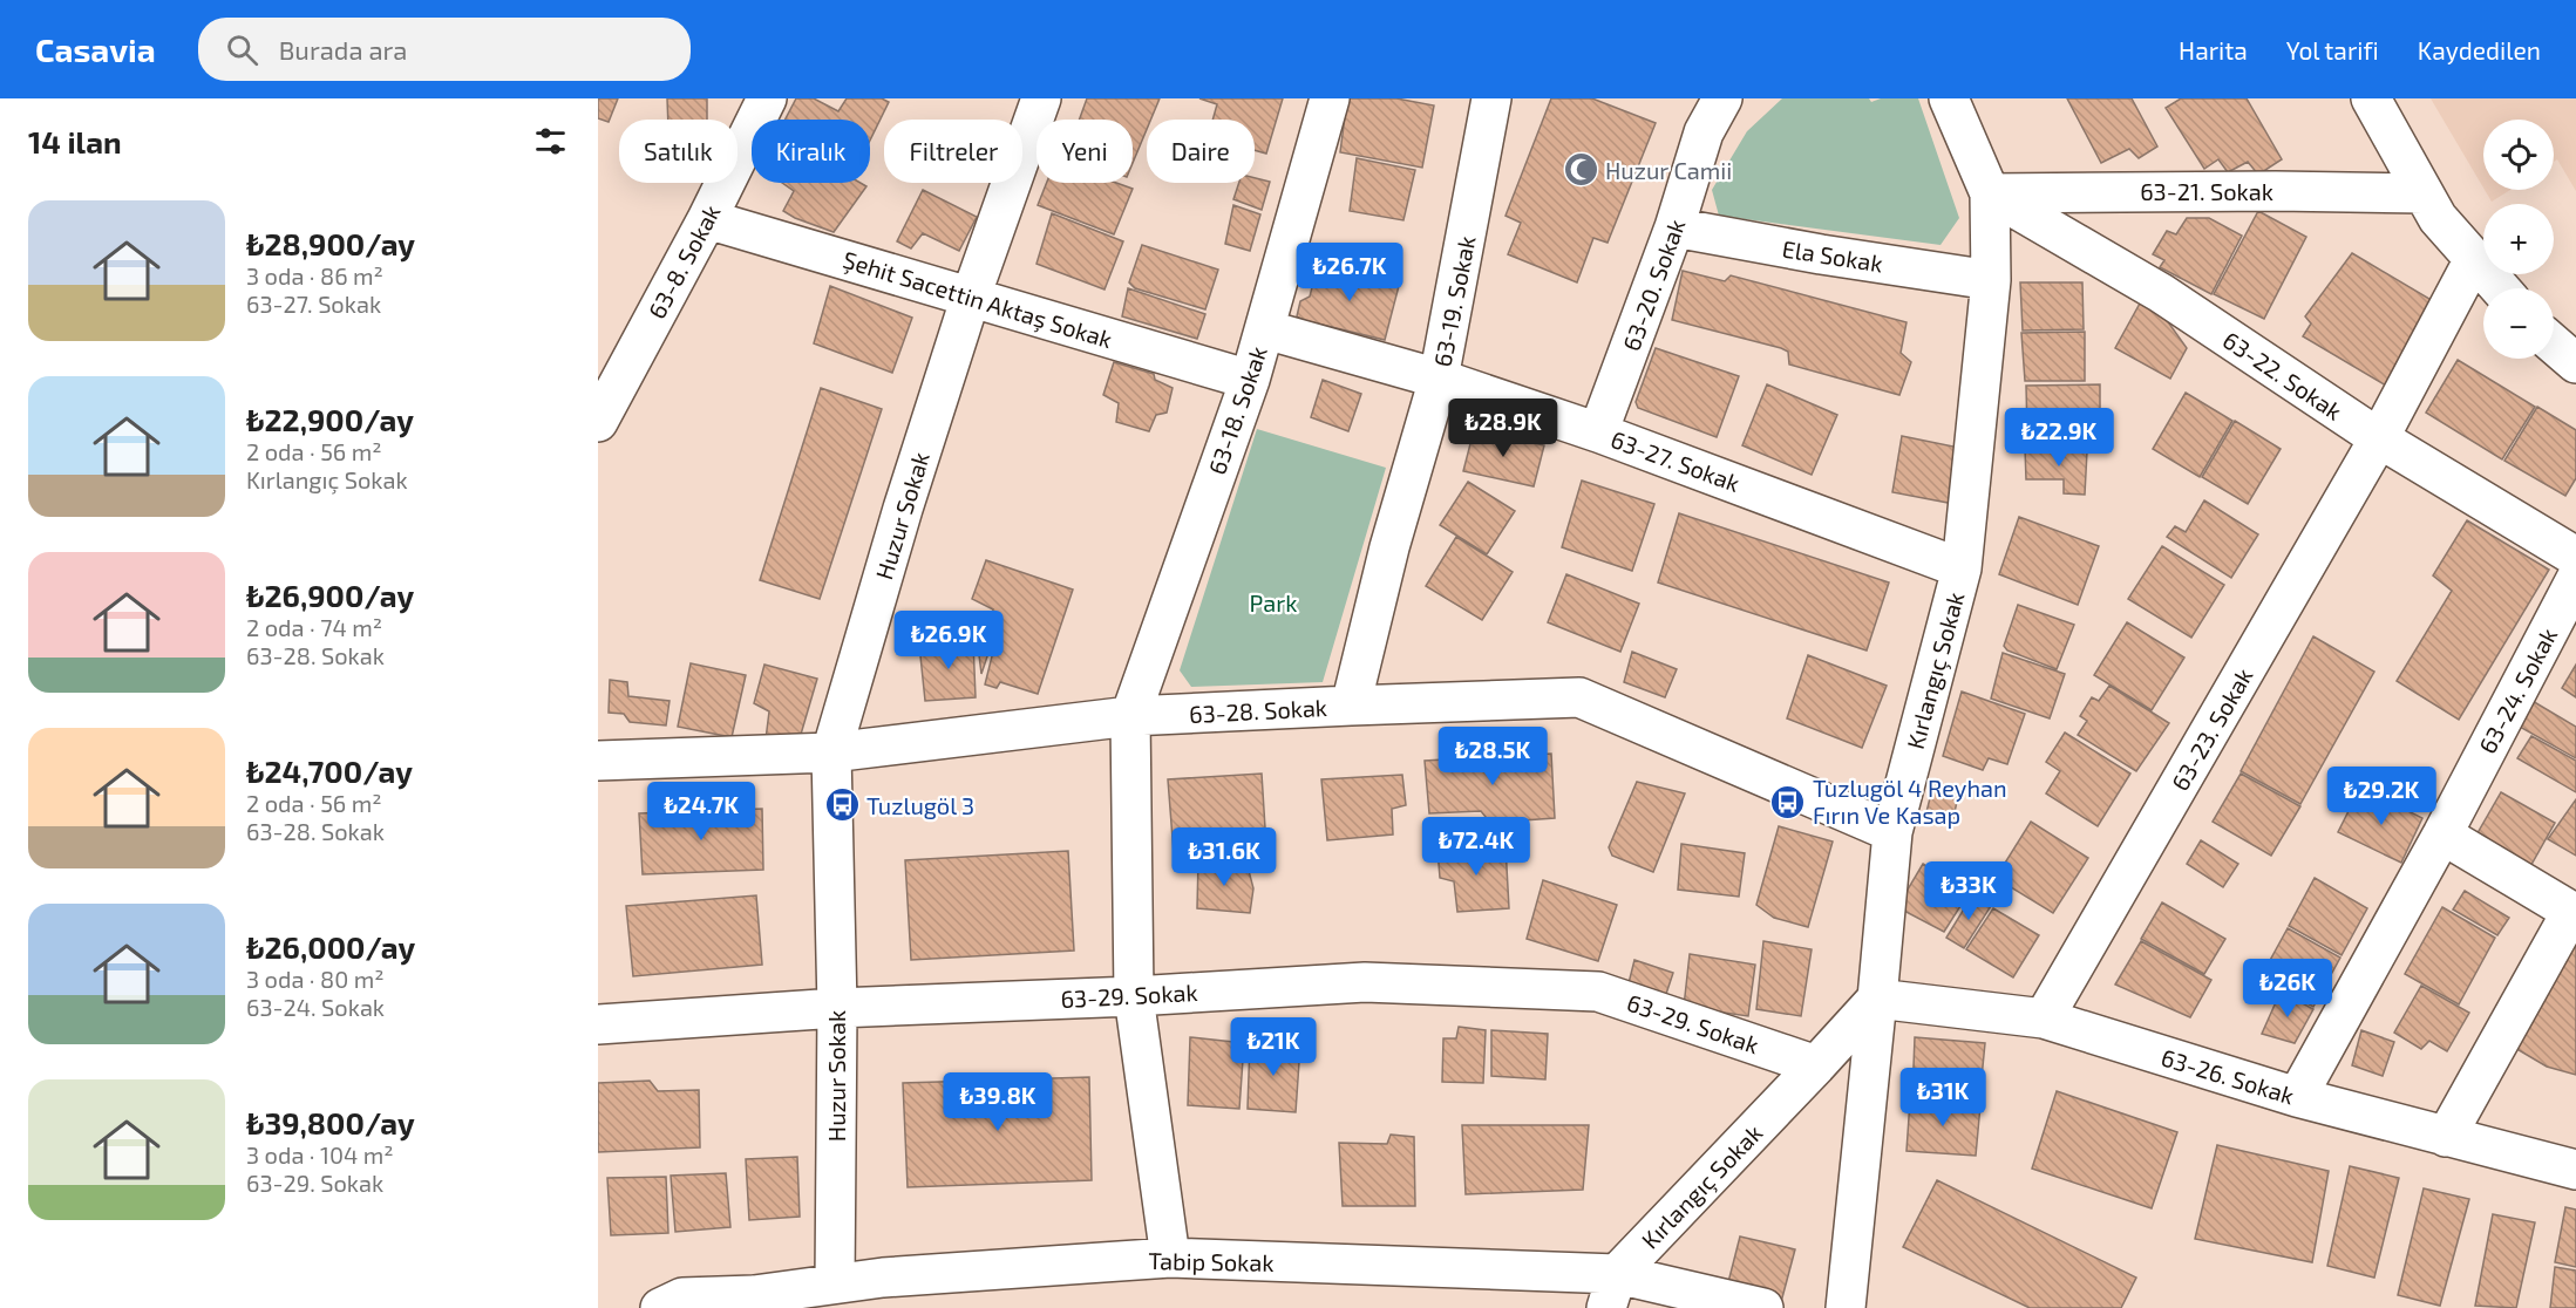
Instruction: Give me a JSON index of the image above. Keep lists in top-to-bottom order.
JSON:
{
  "streets": {
    "street": [
      "63-21. Sokak",
      "Ela Sokak",
      "63-8. Sokak",
      "63-20. Sokak",
      "Şehit Sacettin Aktaş Sokak",
      "63-19. Sokak",
      "63-22. Sokak",
      "63-18. Sokak",
      "63-27. Sokak",
      "Huzur Sokak",
      "Kırlangıç Sokak",
      "63-24. Sokak",
      "63-28. Sokak",
      "63-23. Sokak",
      "63-29. Sokak",
      "63-26. Sokak",
      "Tabip Sokak"
    ]
  },
  "crossings": [
    ["63-21. Sokak", "63-22. Sokak"],
    ["63-21. Sokak", "Kırlangıç Sokak"],
    ["Ela Sokak", "63-20. Sokak"],
    ["Ela Sokak", "Kırlangıç Sokak"],
    ["63-8. Sokak", "Şehit Sacettin Aktaş Sokak"],
    ["63-20. Sokak", "63-27. Sokak"],
    ["Şehit Sacettin Aktaş Sokak", "63-18. Sokak"],
    ["Şehit Sacettin Aktaş Sokak", "Huzur Sokak"],
    ["63-19. Sokak", "63-27. Sokak"],
    ["63-19. Sokak", "63-28. Sokak"],
    ["63-22. Sokak", "Kırlangıç Sokak"],
    ["63-22. Sokak", "63-23. Sokak"],
    ["63-18. Sokak", "63-27. Sokak"],
    ["63-18. Sokak", "63-28. Sokak"],
    ["63-27. Sokak", "Kırlangıç Sokak"],
    ["Huzur Sokak", "63-28. Sokak"],
    ["Huzur Sokak", "63-29. Sokak"],
    ["Huzur Sokak", "Tabip Sokak"],
    ["Kırlangıç Sokak", "63-28. Sokak"],
    ["Kırlangıç Sokak", "63-29. Sokak"],
    ["Kırlangıç Sokak", "63-26. Sokak"],
    ["Kırlangıç Sokak", "Tabip Sokak"],
    ["63-24. Sokak", "63-26. Sokak"],
    ["63-23. Sokak", "63-26. Sokak"]
  ],
  "parks": ["Park"],
  "places": {
    "mosque": ["Huzur Camii"],
    "bus stop": ["Tuzlugöl 4 Reyhan Fırın Ve Kasap", "Tuzlugöl 3"]
  },
  "page": {
    "header": "Casavia",
    "search": "Burada ara",
    "nav": ["Harita", "Yol tarifi", "Kaydedilen"],
    "heading": "14 ilan",
    "map_buttons": ["+", "−"],
    "chip": [
      "Satılık",
      "Kiralık",
      "Filtreler",
      "Yeni",
      "Daire"
    ],
    "list": [
      {
        "name": "₺28,900/ay",
        "note": "3 oda · 86 m² · 63-27. Sokak"
      },
      {
        "name": "₺22,900/ay",
        "note": "2 oda · 56 m² · Kırlangıç Sokak"
      },
      {
        "name": "₺26,900/ay",
        "note": "2 oda · 74 m² · 63-28. Sokak"
      },
      {
        "name": "₺24,700/ay",
        "note": "2 oda · 56 m² · 63-28. Sokak"
      },
      {
        "name": "₺26,000/ay",
        "note": "3 oda · 80 m² · 63-24. Sokak"
      },
      {
        "name": "₺39,800/ay",
        "note": "3 oda · 104 m² · 63-29. Sokak"
      }
    ],
    "price": [
      "₺26.7K",
      "₺28.9K",
      "₺22.9K",
      "₺26.9K",
      "₺28.5K",
      "₺29.2K",
      "₺24.7K",
      "₺72.4K",
      "₺31.6K",
      "₺33K",
      "₺26K",
      "₺21K",
      "₺31K",
      "₺39.8K"
    ]
  }
}
